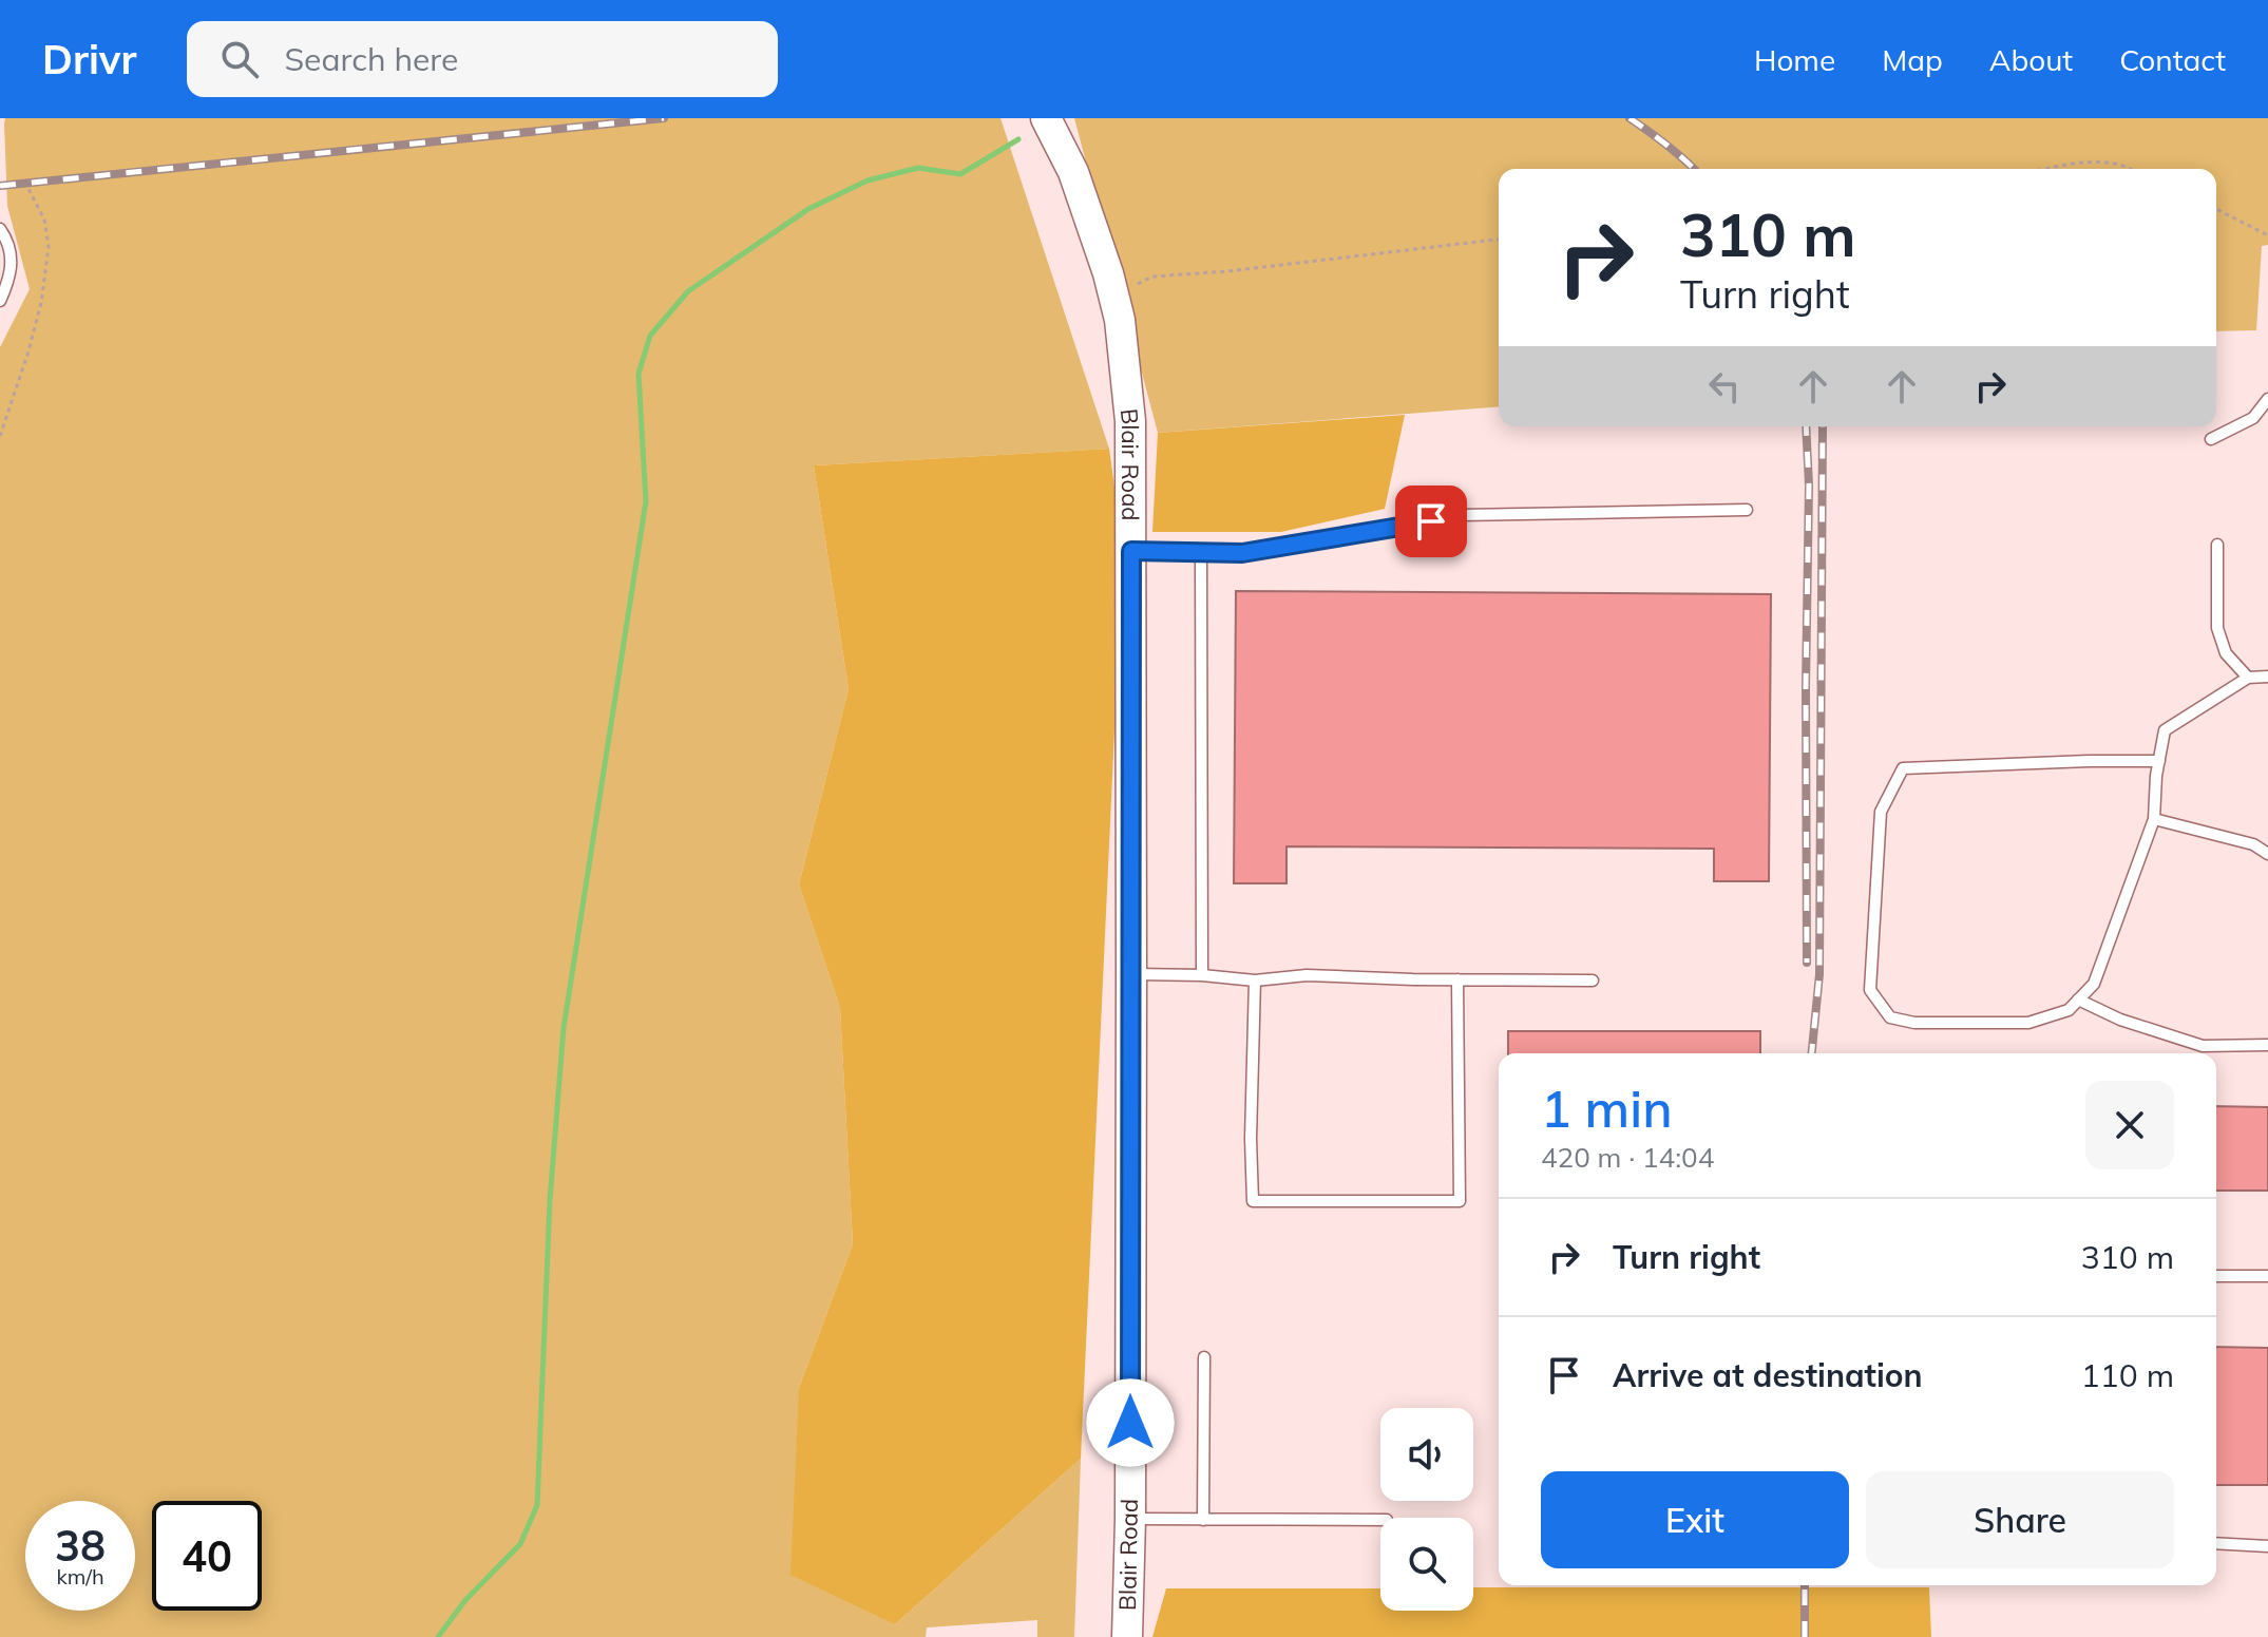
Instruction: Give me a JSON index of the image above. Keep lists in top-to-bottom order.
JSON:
{
  "streets": {
    "street": ["Blair Road"]
  },
  "page": {
    "header": "Drivr",
    "search": "Search here",
    "nav": [
      "Home",
      "Map",
      "About",
      "Contact"
    ],
    "turn": ["310 m", "Turn right"],
    "heading": ["1 min", "420 m · 14:04"],
    "list": [
      {
        "name": "Turn right",
        "value": "310 m"
      },
      {
        "name": "Arrive at destination",
        "value": "110 m"
      }
    ],
    "buttons": ["Exit", "Share"],
    "speed": "38 km/h",
    "limit": "40"
  }
}
